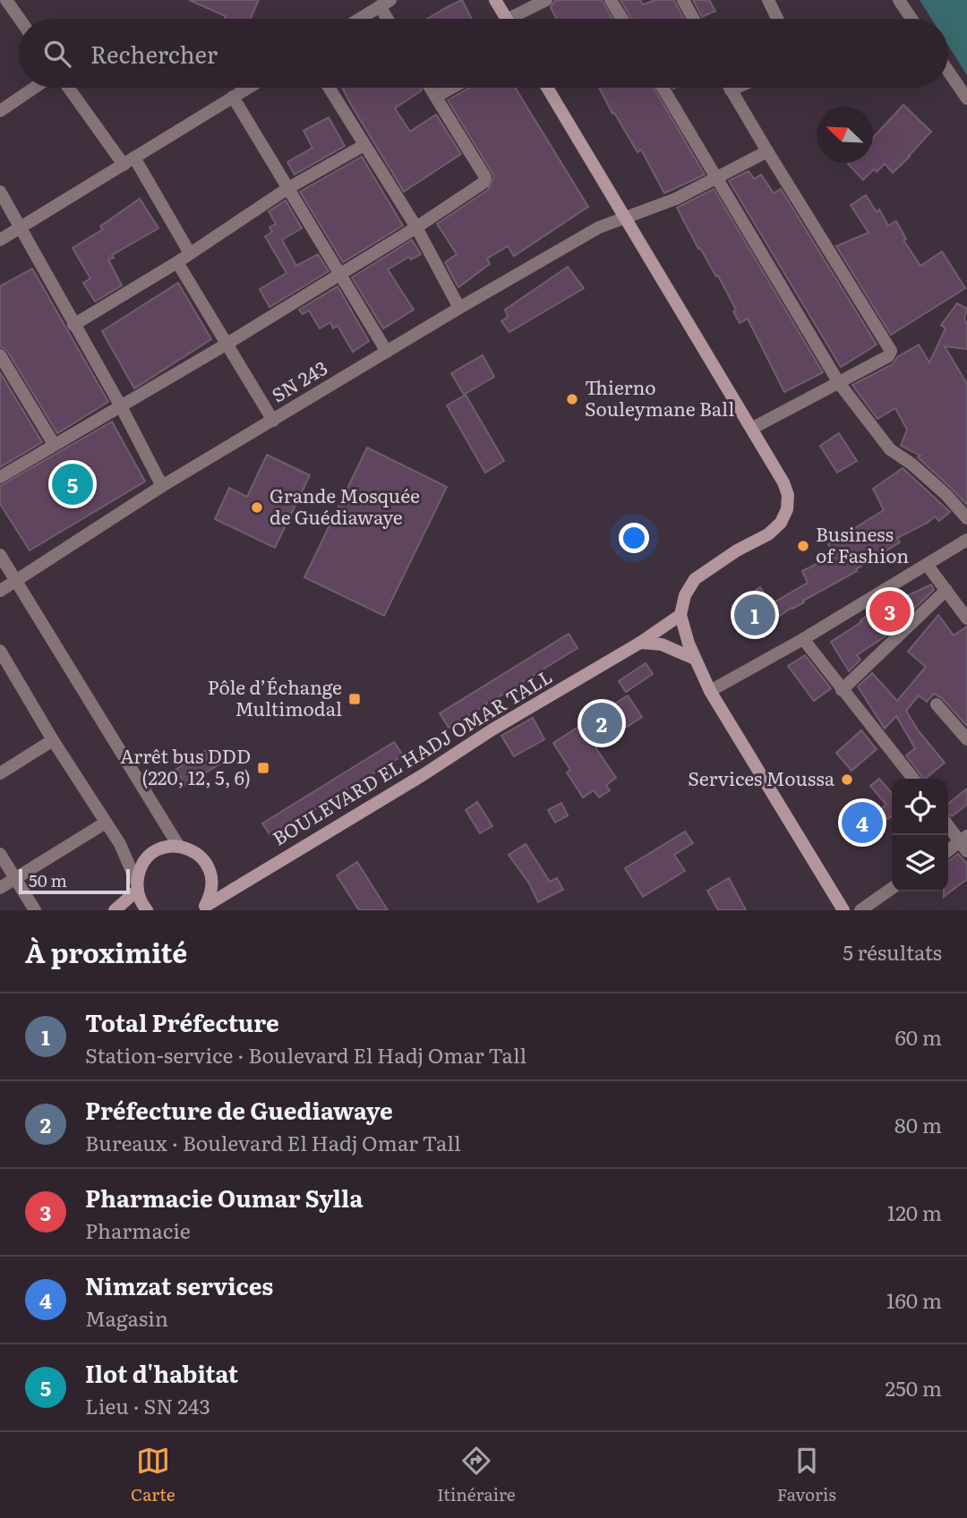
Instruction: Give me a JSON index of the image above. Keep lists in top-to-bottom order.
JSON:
{
  "streets": {
    "main road": ["BOULEVARD EL HADJ OMAR TALL"],
    "street": ["SN 243"]
  },
  "places": {
    "other": [
      "Thierno Souleymane Ball",
      "Grande Mosquée de Guédiawaye",
      "Business of Fashion",
      "Services Moussa"
    ],
    "transit": ["Pôle d’Échange Multimodal", "Arrêt bus DDD (220, 12, 5, 6)"]
  },
  "scale_bar": "50 m",
  "north": "top left",
  "page": {
    "search": "Rechercher",
    "pins": [
      "5",
      "3",
      "1",
      "2",
      "4"
    ],
    "scale": "50 m",
    "heading": ["À proximité", "5 résultats"],
    "list": [
      {
        "mark": "1",
        "name": "Total Préfecture",
        "note": "Station-service · Boulevard El Hadj Omar Tall",
        "value": "60 m"
      },
      {
        "mark": "2",
        "name": "Préfecture de Guediawaye",
        "note": "Bureaux · Boulevard El Hadj Omar Tall",
        "value": "80 m"
      },
      {
        "mark": "3",
        "name": "Pharmacie Oumar Sylla",
        "note": "Pharmacie",
        "value": "120 m"
      },
      {
        "mark": "4",
        "name": "Nimzat services",
        "note": "Magasin",
        "value": "160 m"
      },
      {
        "mark": "5",
        "name": "Ilot d'habitat",
        "note": "Lieu · SN 243",
        "value": "250 m"
      }
    ],
    "nav": ["Carte", "Itinéraire", "Favoris"]
  }
}
